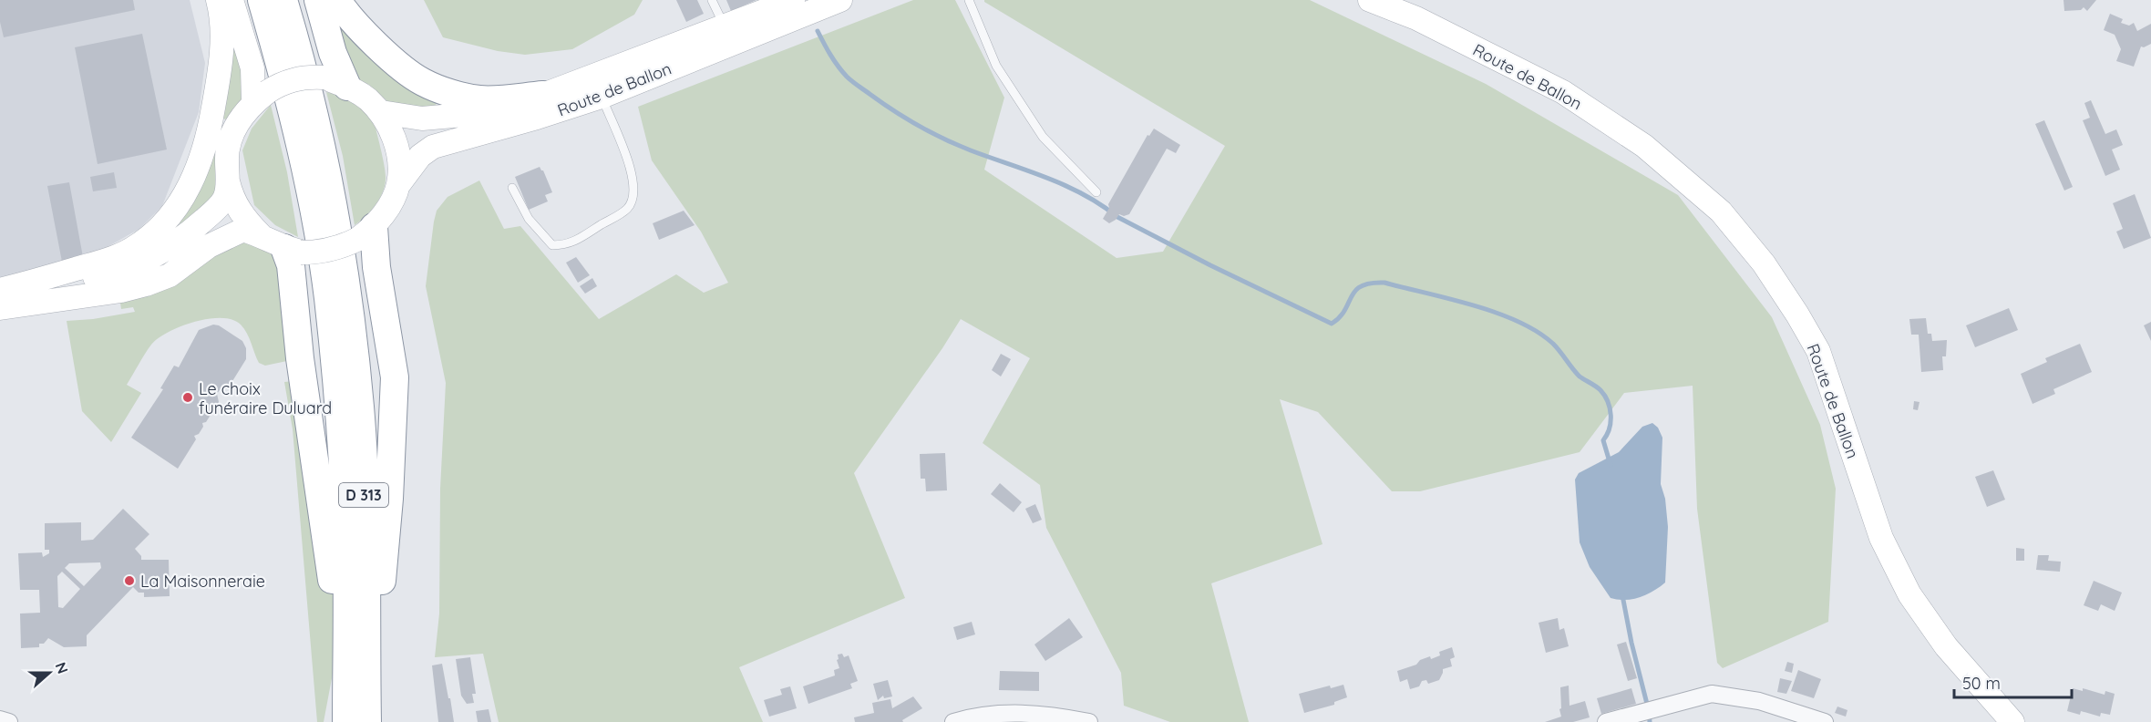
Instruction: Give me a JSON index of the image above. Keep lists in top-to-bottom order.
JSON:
{
  "streets": {
    "highway": ["D 313"],
    "main road": ["Route de Ballon"]
  },
  "places": ["Le choix funéraire Duluard", "La Maisonneraie"],
  "scale_bar": "50 m",
  "north": "right"
}
